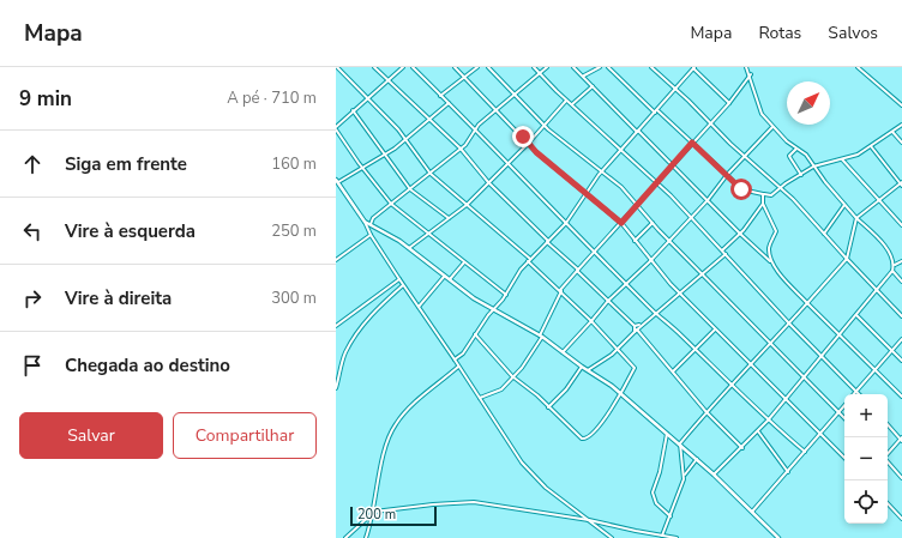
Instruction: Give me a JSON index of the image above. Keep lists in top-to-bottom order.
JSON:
{
  "scale_bar": "200 m",
  "north": "top right",
  "page": {
    "header": "Mapa",
    "nav": ["Mapa", "Rotas", "Salvos"],
    "heading": ["9 min", "A pé · 710 m"],
    "list": [
      ["Siga em frente", "160 m"],
      ["Vire à esquerda", "250 m"],
      ["Vire à direita", "300 m"],
      "Chegada ao destino"
    ],
    "map_buttons": ["+", "−"],
    "buttons": ["Salvar", "Compartilhar"],
    "scale": "200 m"
  }
}
